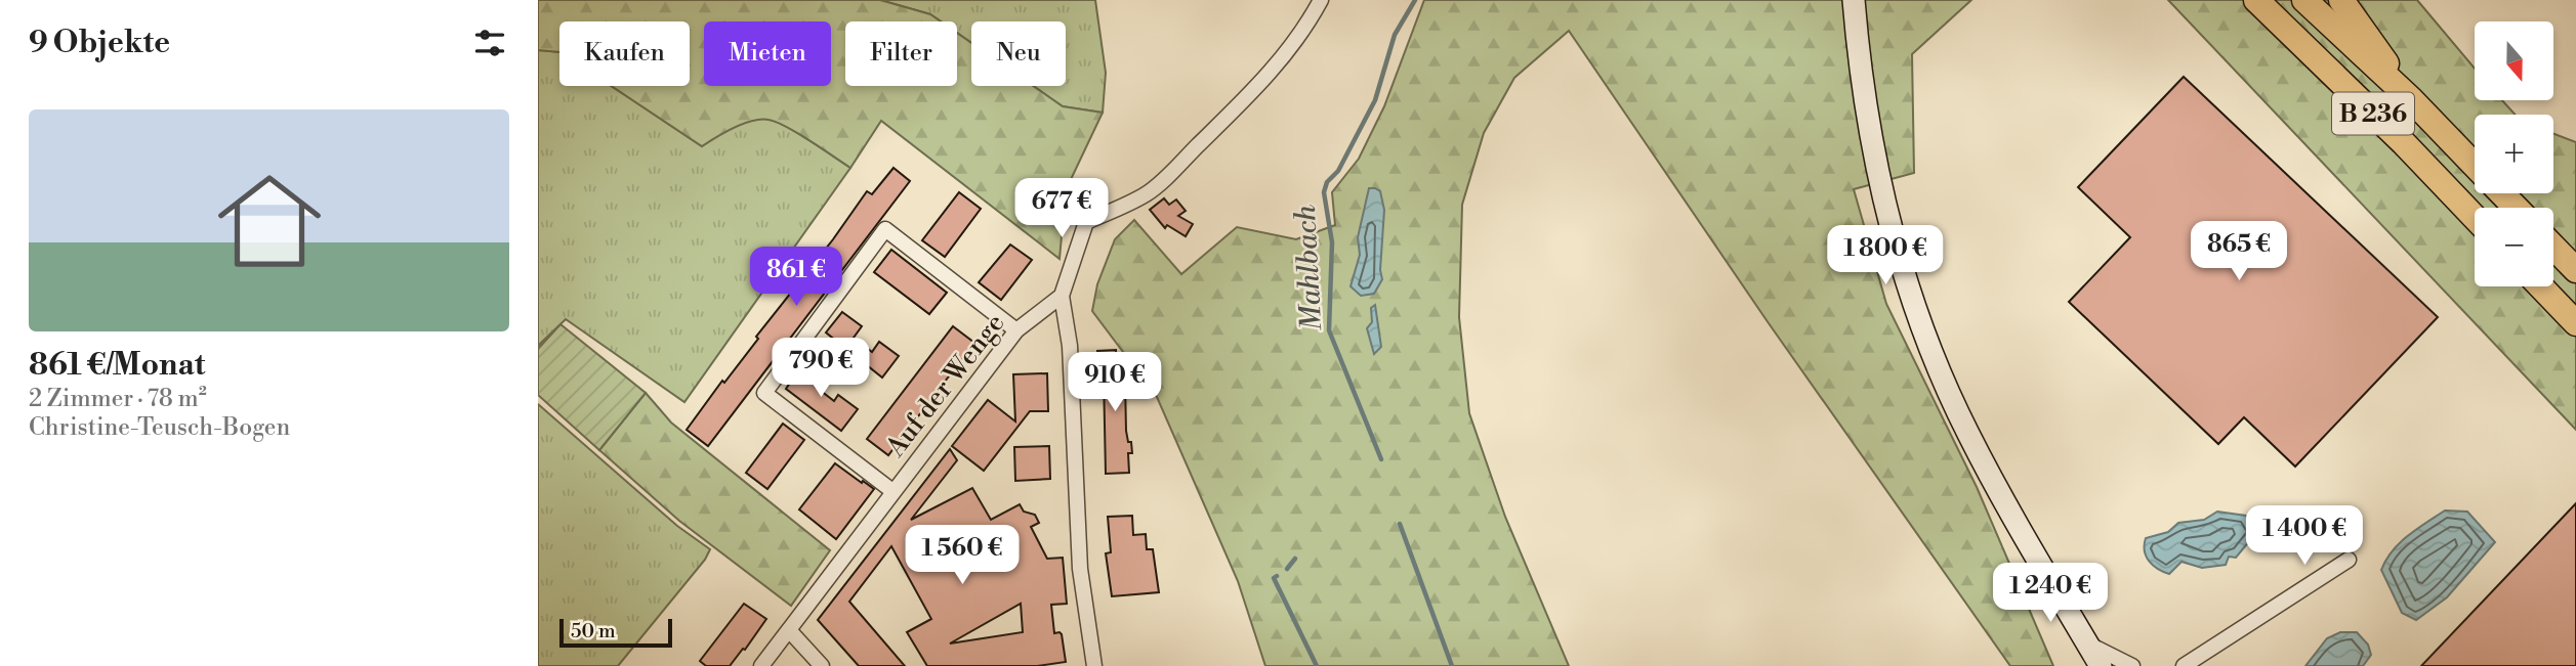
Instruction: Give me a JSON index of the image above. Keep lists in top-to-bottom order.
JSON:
{
  "streets": {
    "highway": ["B 236"],
    "street": ["Auf der Wenge"]
  },
  "water": ["Mahlbach"],
  "scale_bar": "50 m",
  "north": "bottom",
  "page": {
    "heading": "9 Objekte",
    "map_buttons": ["+", "−"],
    "chip": [
      "Kaufen",
      "Mieten",
      "Filter",
      "Neu"
    ],
    "list": [
      {
        "name": "861 €/Monat",
        "note": "2 Zimmer · 78 m² · Christine-Teusch-Bogen"
      }
    ],
    "price": [
      "677 €",
      "865 €",
      "1 800 €",
      "861 €",
      "790 €",
      "910 €",
      "1 400 €",
      "1 560 €",
      "1 240 €"
    ],
    "scale": "50 m"
  }
}
